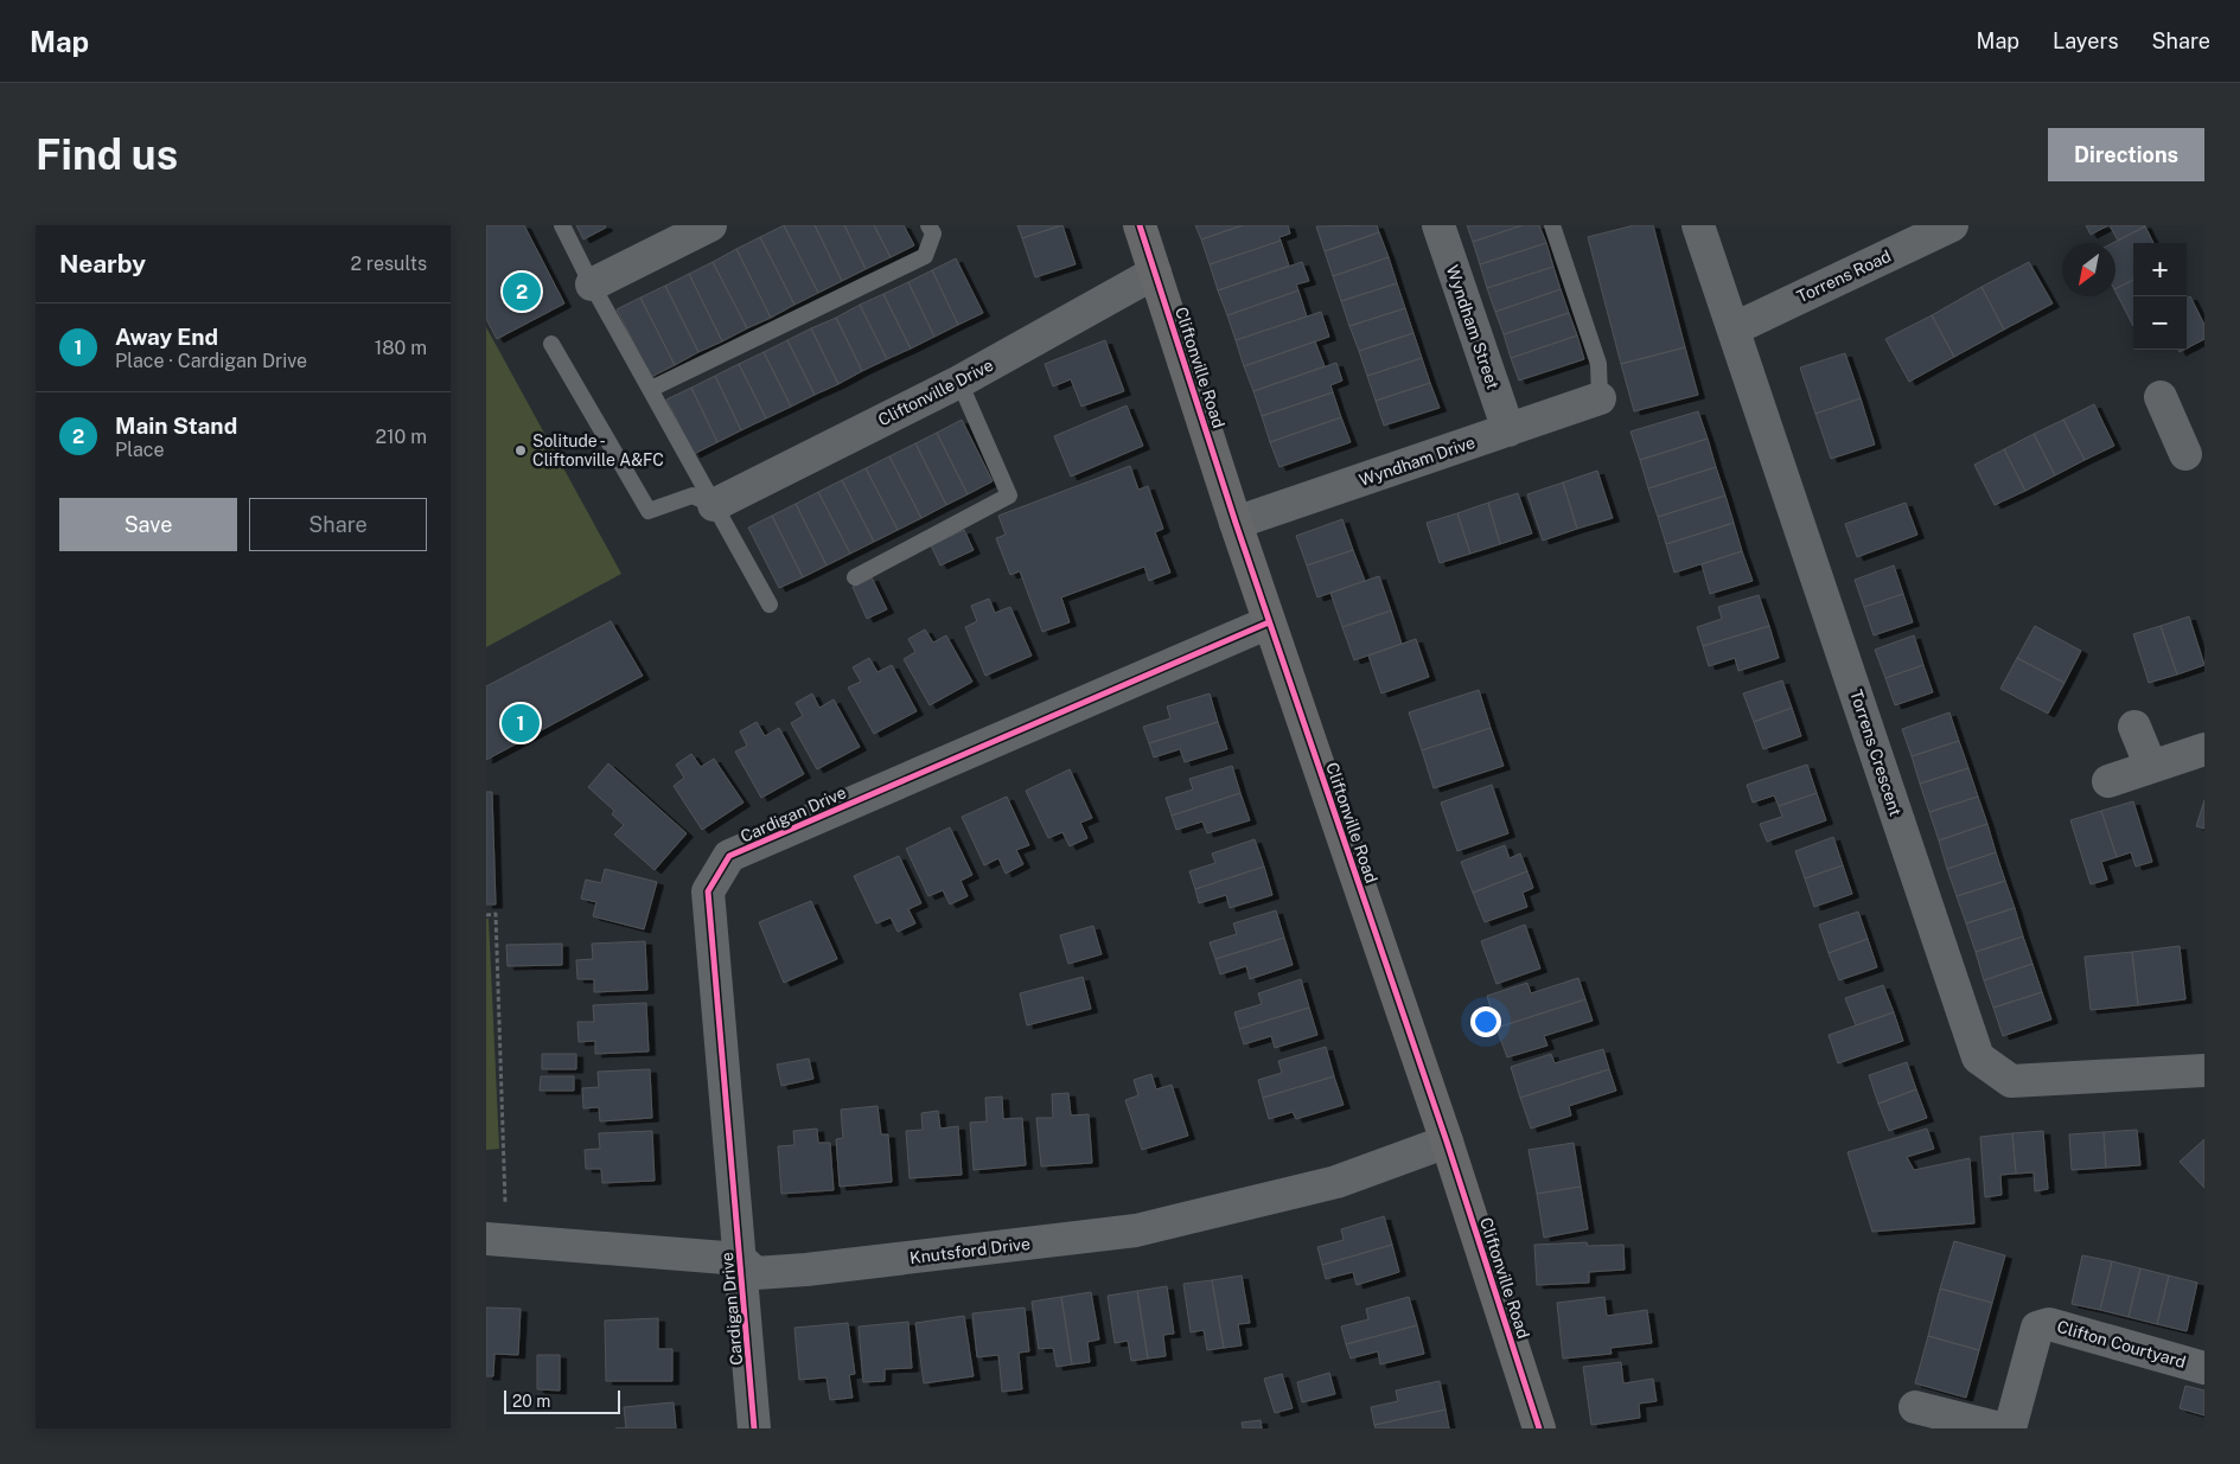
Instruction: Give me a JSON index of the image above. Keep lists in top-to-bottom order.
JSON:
{
  "streets": {
    "street": [
      "Torrens Road",
      "Wyndham Street",
      "Cliftonville Road",
      "Cliftonville Drive",
      "Wyndham Drive",
      "Torrens Crescent",
      "Cardigan Drive",
      "Knutsford Drive",
      "Clifton Courtyard"
    ]
  },
  "crossings": [
    ["Torrens Road", "Torrens Crescent"],
    ["Wyndham Street", "Wyndham Drive"],
    ["Cliftonville Road", "Cliftonville Drive"],
    ["Cliftonville Road", "Wyndham Drive"],
    ["Cliftonville Road", "Cardigan Drive"],
    ["Cliftonville Road", "Knutsford Drive"],
    ["Cardigan Drive", "Knutsford Drive"]
  ],
  "places": ["Solitude - Cliftonville A&FC"],
  "scale_bar": "20 m",
  "north": "bottom left",
  "page": {
    "header": "Map",
    "nav": ["Map", "Layers", "Share"],
    "buttons": [
      "Directions",
      ["Save", "Share"]
    ],
    "title": "Find us",
    "heading": ["Nearby", "2 results"],
    "map_buttons": ["+", "−"],
    "pins": ["2", "1"],
    "list": [
      {
        "mark": "1",
        "name": "Away End",
        "note": "Place · Cardigan Drive",
        "value": "180 m"
      },
      {
        "mark": "2",
        "name": "Main Stand",
        "note": "Place",
        "value": "210 m"
      }
    ],
    "scale": "20 m"
  }
}
